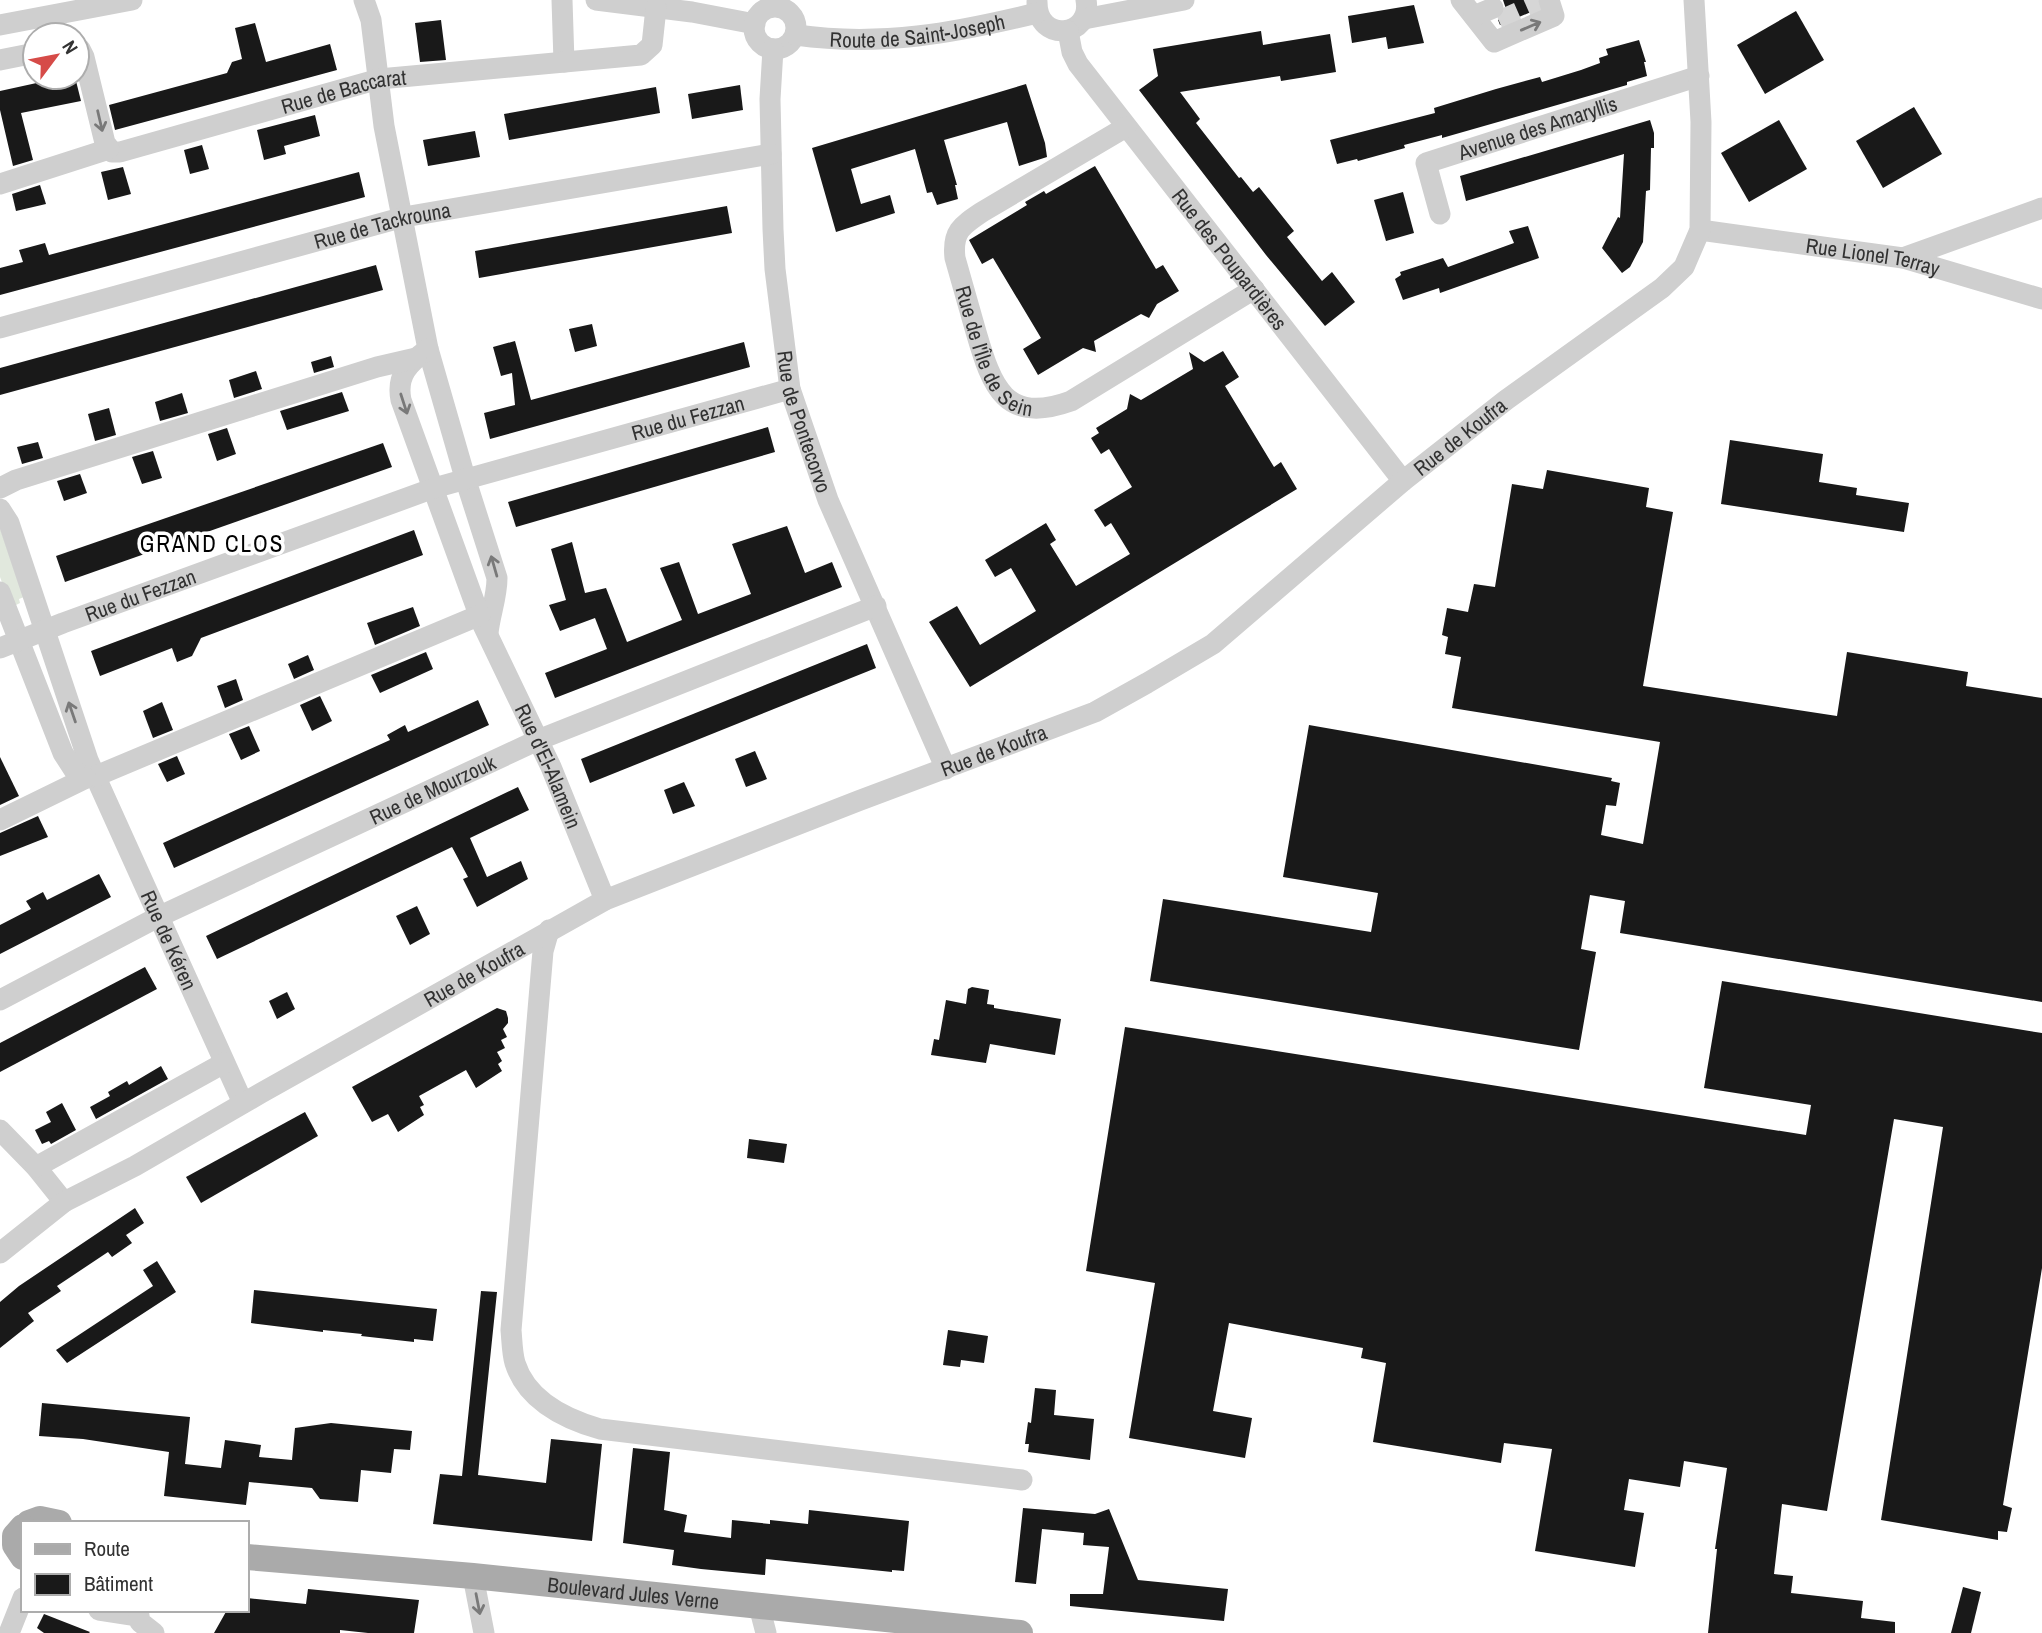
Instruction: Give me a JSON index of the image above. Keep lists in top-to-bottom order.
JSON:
{
  "streets": {
    "main road": ["Boulevard Jules Verne"],
    "street": [
      "Route de Saint-Joseph",
      "Rue de Baccarat",
      "Avenue des Amaryllis",
      "Rue de Tackrouna",
      "Rue Lionel Terray",
      "Rue des Poupardières",
      "Rue de l'Île de Sein",
      "Rue du Fezzan",
      "Rue de Pontecorvo",
      "Rue de Koufra",
      "Rue d'El-Alamein",
      "Rue de Mourzouk",
      "Rue de Kéren"
    ]
  },
  "crossings": [
    ["Route de Saint-Joseph", "Rue de Pontecorvo"],
    ["Avenue des Amaryllis", "Rue de Koufra"],
    ["Rue de Tackrouna", "Rue de Pontecorvo"],
    ["Rue Lionel Terray", "Rue de Koufra"],
    ["Rue des Poupardières", "Rue de l'Île de Sein"],
    ["Rue des Poupardières", "Rue de Koufra"],
    ["Rue du Fezzan", "Rue de Pontecorvo"],
    ["Rue du Fezzan", "Rue d'El-Alamein"],
    ["Rue du Fezzan", "Rue de Kéren"],
    ["Rue de Pontecorvo", "Rue de Koufra"],
    ["Rue de Pontecorvo", "Rue de Mourzouk"],
    ["Rue de Koufra", "Rue d'El-Alamein"],
    ["Rue de Koufra", "Rue de Kéren"],
    ["Rue d'El-Alamein", "Rue de Mourzouk"],
    ["Rue de Mourzouk", "Rue de Kéren"]
  ],
  "districts": ["GRAND CLOS"],
  "legend": ["Route", "Bâtiment"],
  "north": "top right"
}
